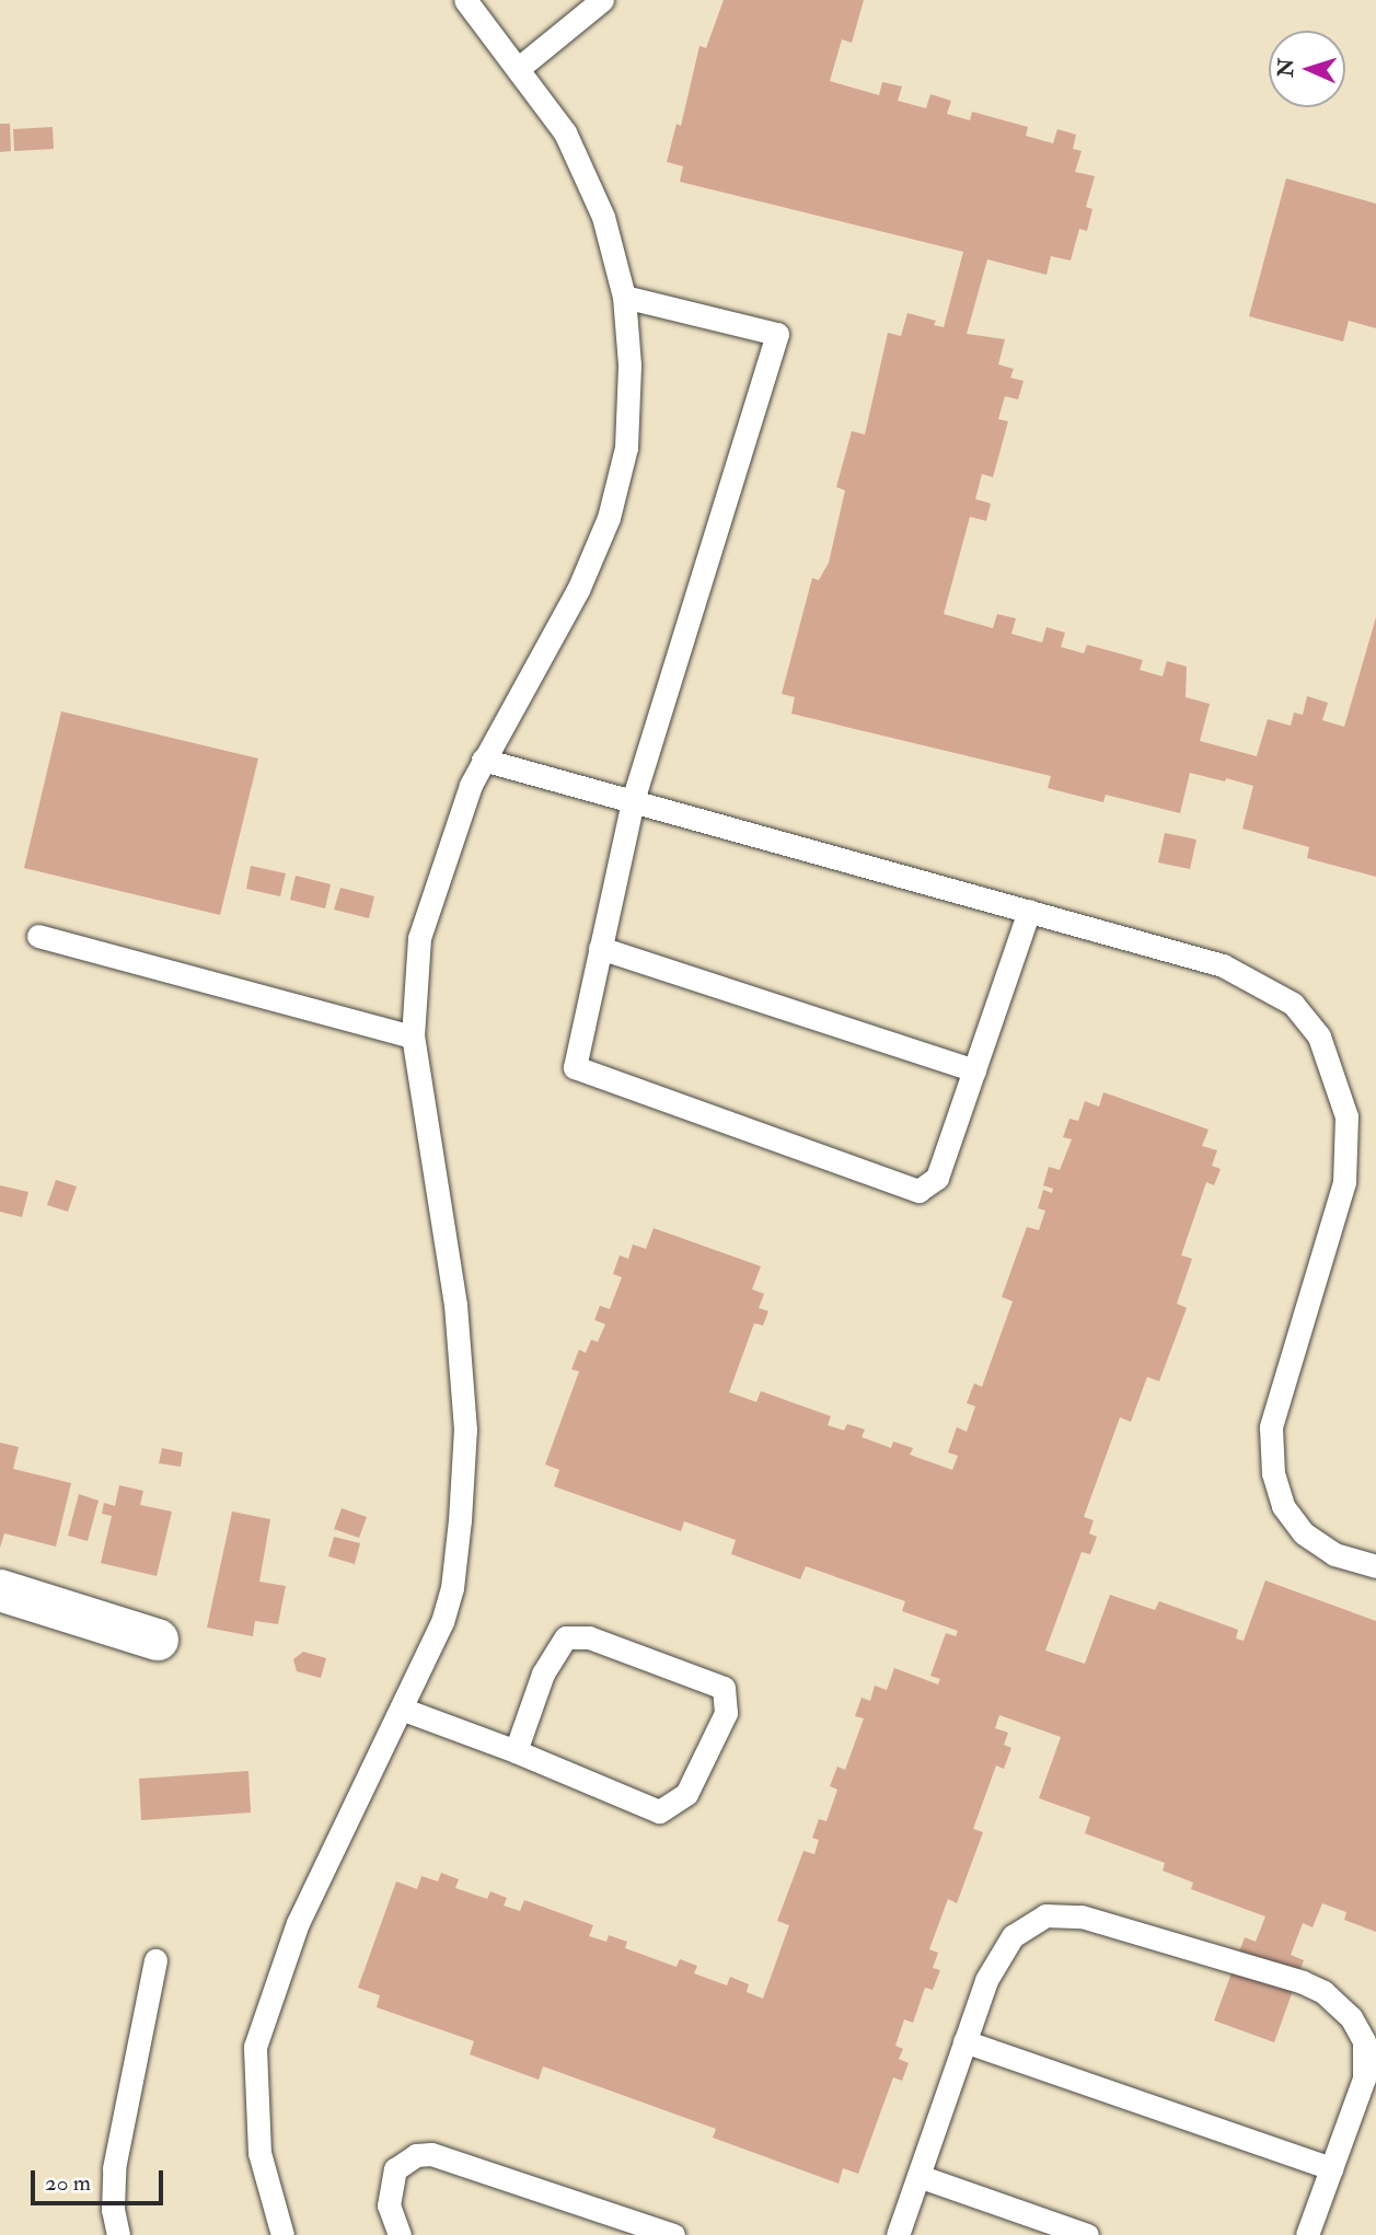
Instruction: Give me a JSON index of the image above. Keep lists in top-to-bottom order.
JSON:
{
  "scale_bar": "20 m",
  "north": "left"
}
